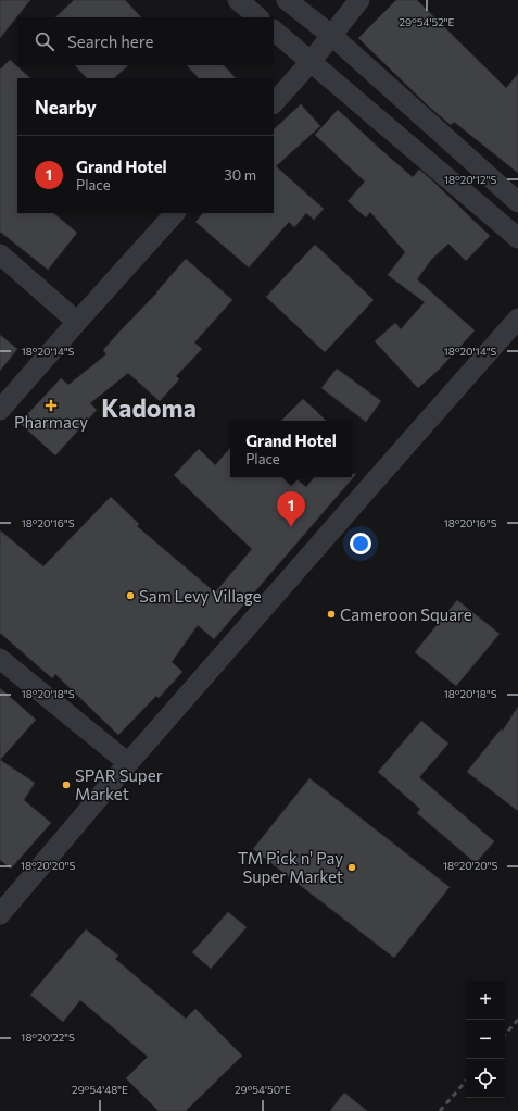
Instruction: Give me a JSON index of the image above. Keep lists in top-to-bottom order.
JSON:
{
  "districts": ["Kadoma"],
  "places": {
    "health": ["Pharmacy"],
    "other": [
      "Sam Levy Village",
      "Cameroon Square",
      "SPAR Super Market",
      "TM Pick n' Pay Super Market"
    ]
  },
  "page": {
    "search": "Search here",
    "heading": "Nearby",
    "list": [
      {
        "mark": "1",
        "name": "Grand Hotel",
        "note": "Place",
        "value": "30 m"
      }
    ],
    "popup": ["Grand Hotel", "Place"],
    "pins": "1",
    "map_buttons": ["+", "−"]
  },
  "coordinates": [
    "29°54'52\"E",
    "18°20'12\"S",
    "18°20'14\"S",
    "18°20'16\"S",
    "18°20'18\"S",
    "18°20'20\"S",
    "18°20'22\"S",
    "29°54'48\"E",
    "29°54'50\"E"
  ]
}
